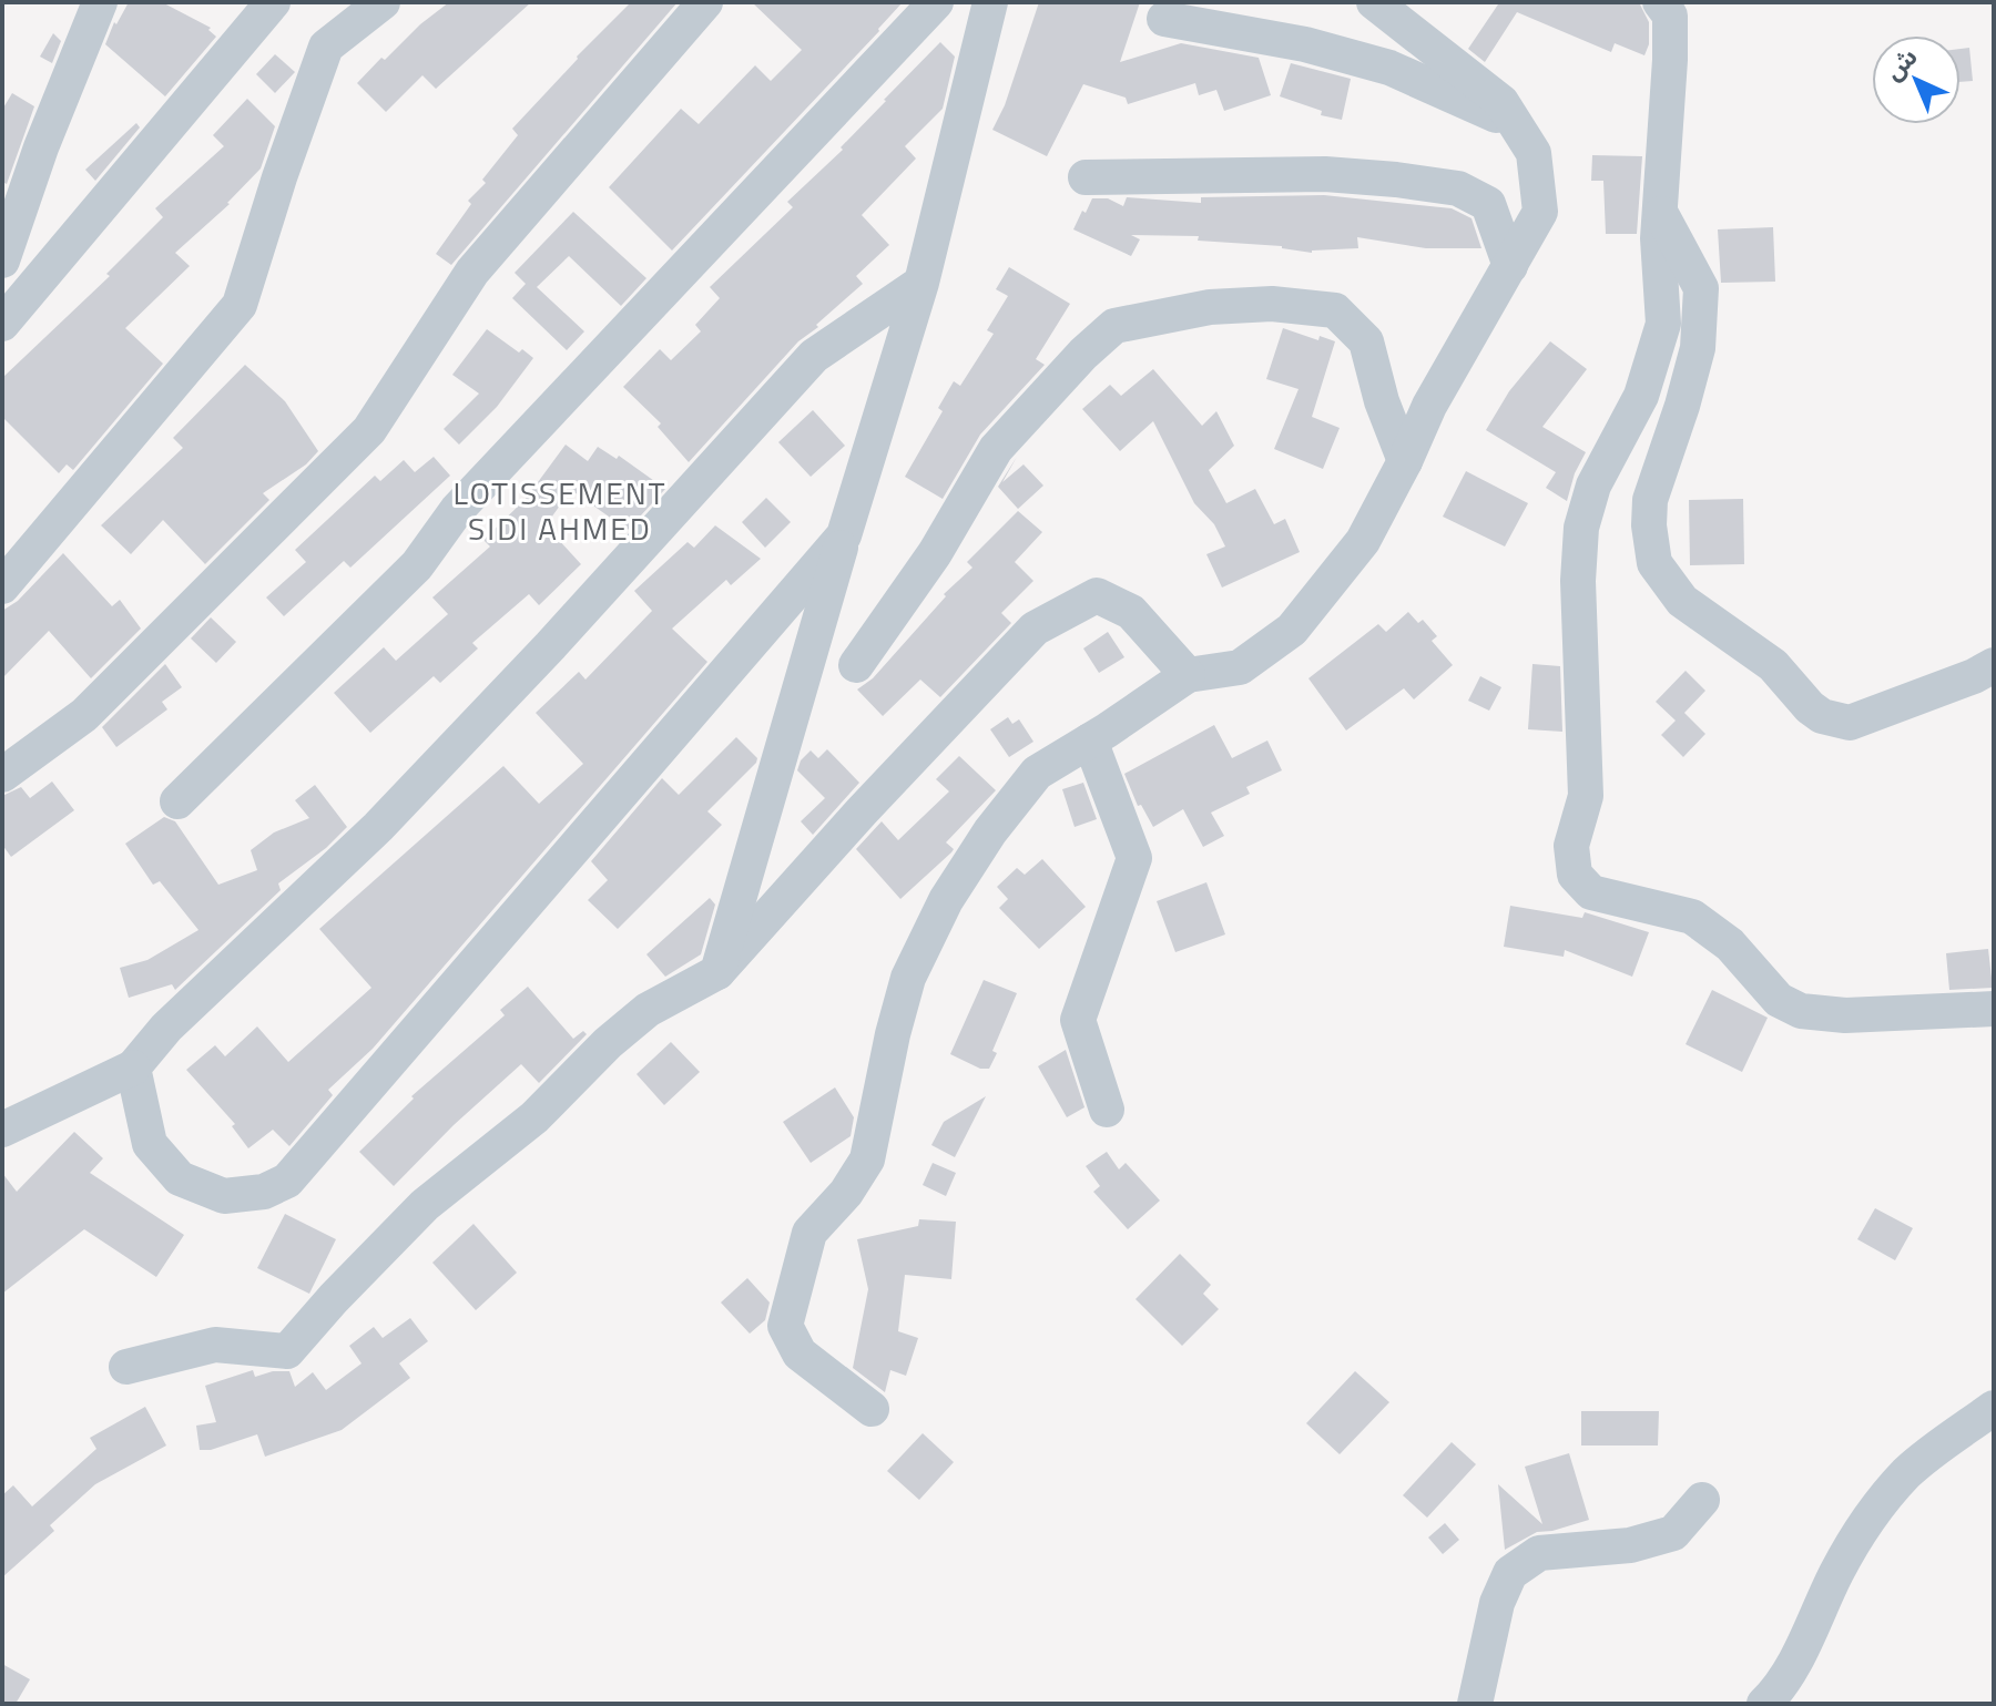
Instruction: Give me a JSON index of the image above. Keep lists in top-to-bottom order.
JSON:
{
  "districts": ["LOTISSEMENT SIDI AHMED"],
  "north": "top left"
}
